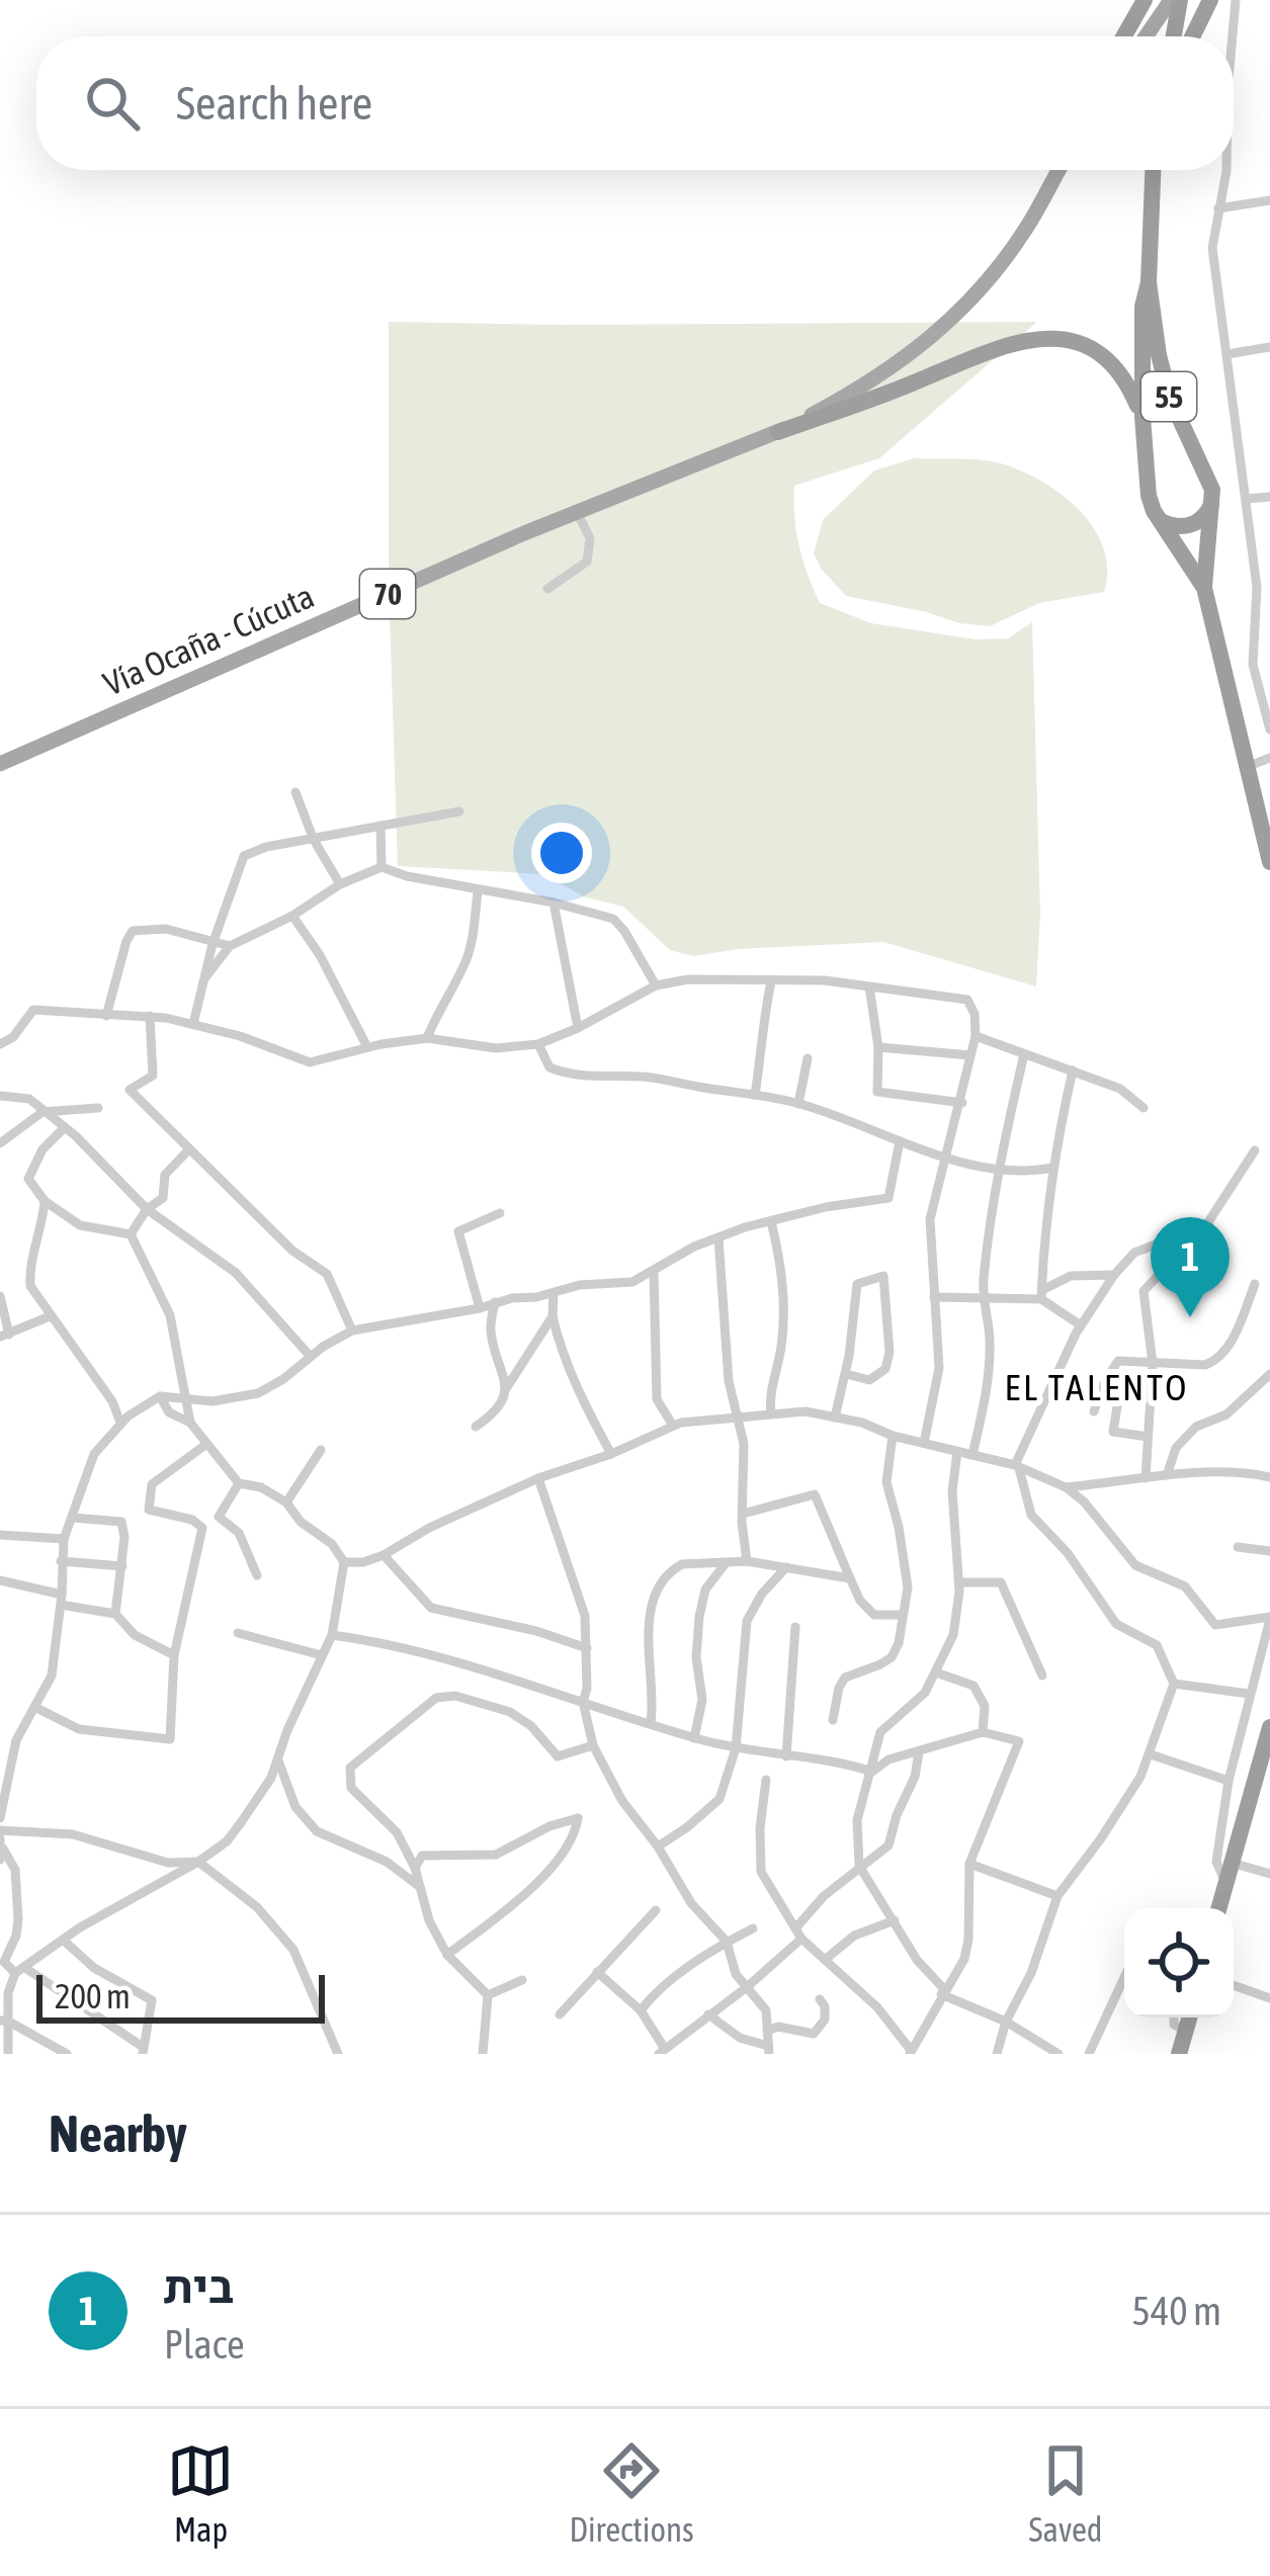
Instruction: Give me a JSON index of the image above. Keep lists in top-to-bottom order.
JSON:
{
  "streets": {
    "highway": ["55"],
    "main road": ["70", "Vía Ocaña - Cúcuta"]
  },
  "crossings": [
    ["70", "Vía Ocaña - Cúcuta"]
  ],
  "districts": ["EL TALENTO"],
  "scale_bar": "200 m",
  "page": {
    "search": "Search here",
    "pins": "1",
    "scale": "200 m",
    "heading": "Nearby",
    "list": [
      {
        "mark": "1",
        "name": "בית",
        "note": "Place",
        "value": "540 m"
      }
    ],
    "nav": ["Map", "Directions", "Saved"]
  }
}
